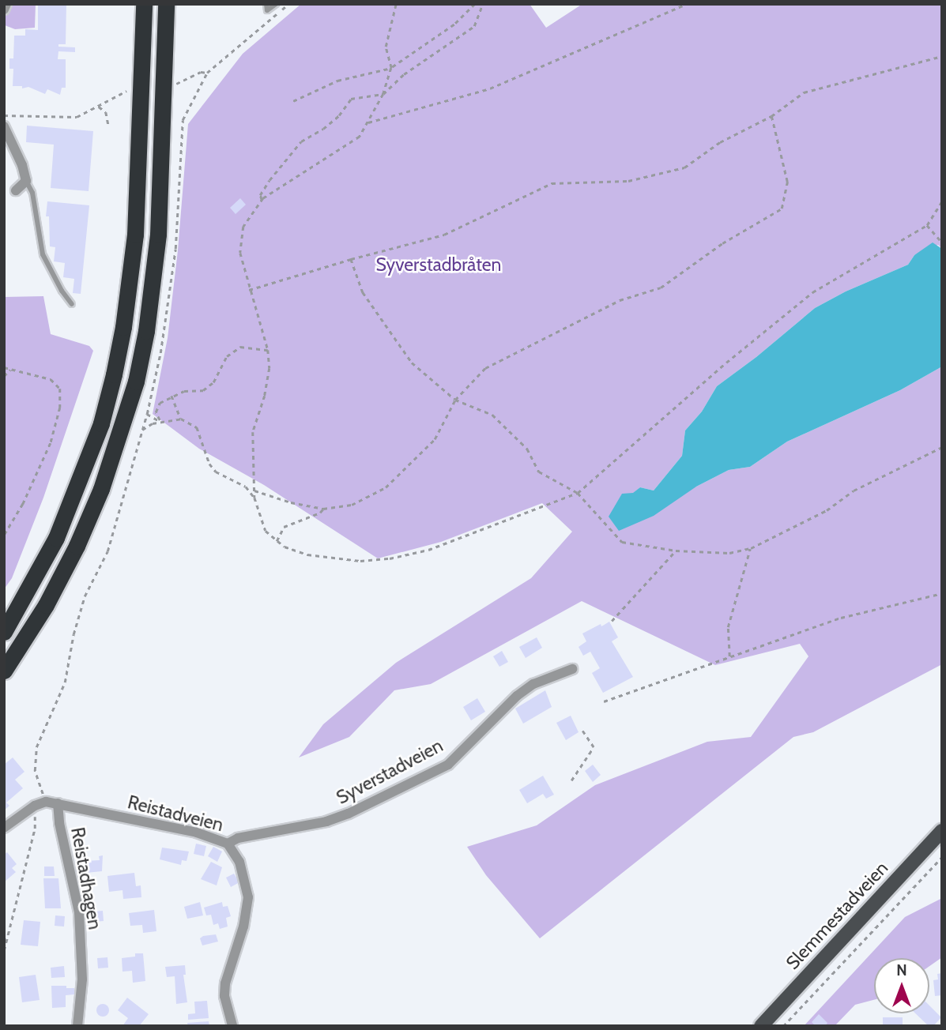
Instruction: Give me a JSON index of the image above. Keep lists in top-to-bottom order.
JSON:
{
  "streets": {
    "main road": ["Slemmestadveien"],
    "street": ["Syverstadveien", "Reistadveien", "Reistadhagen"]
  },
  "crossings": [
    ["Syverstadveien", "Reistadveien"],
    ["Reistadveien", "Reistadhagen"]
  ],
  "parks": ["Syverstadbråten"],
  "north": "top"
}
